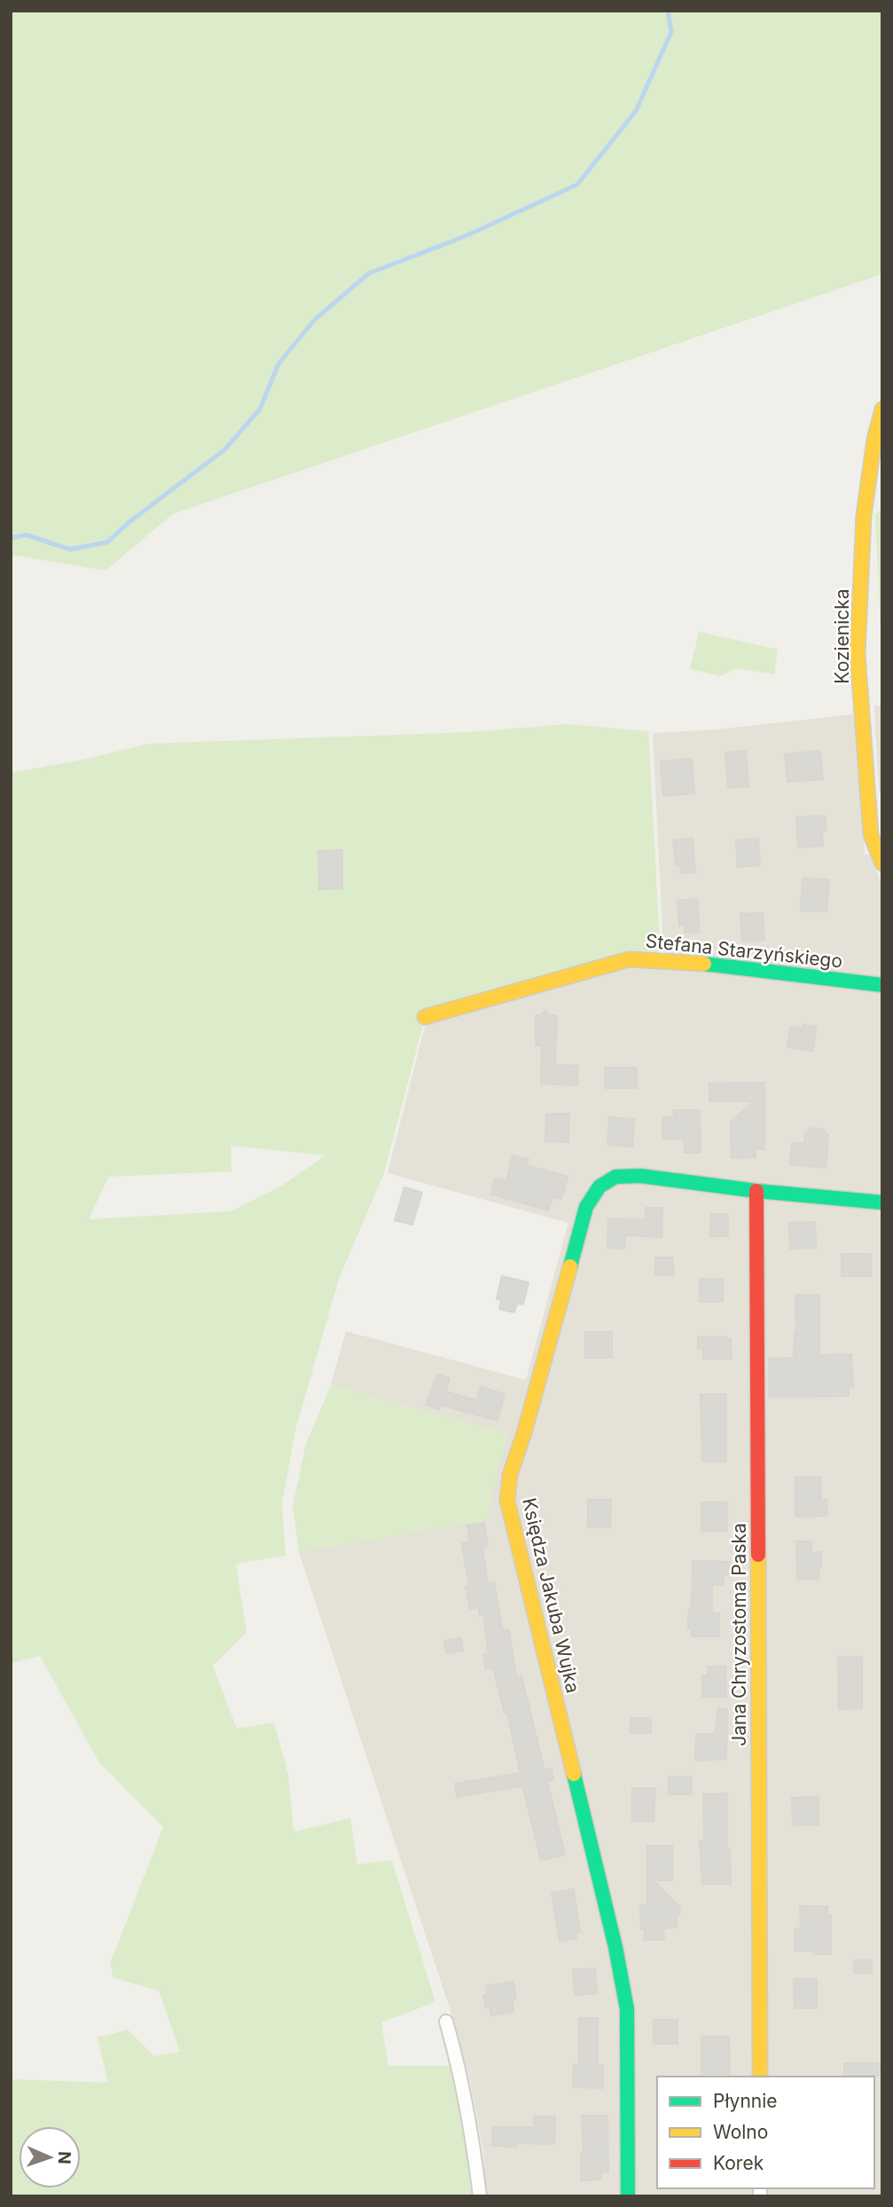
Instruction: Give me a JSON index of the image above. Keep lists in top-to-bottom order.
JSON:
{
  "streets": {
    "street": [
      "Kozienicka",
      "Stefana Starzyńskiego",
      "Księdza Jakuba Wujka",
      "Jana Chryzostoma Paska"
    ]
  },
  "crossings": [
    ["Księdza Jakuba Wujka", "Jana Chryzostoma Paska"]
  ],
  "legend": ["Płynnie", "Wolno", "Korek"],
  "north": "right"
}
